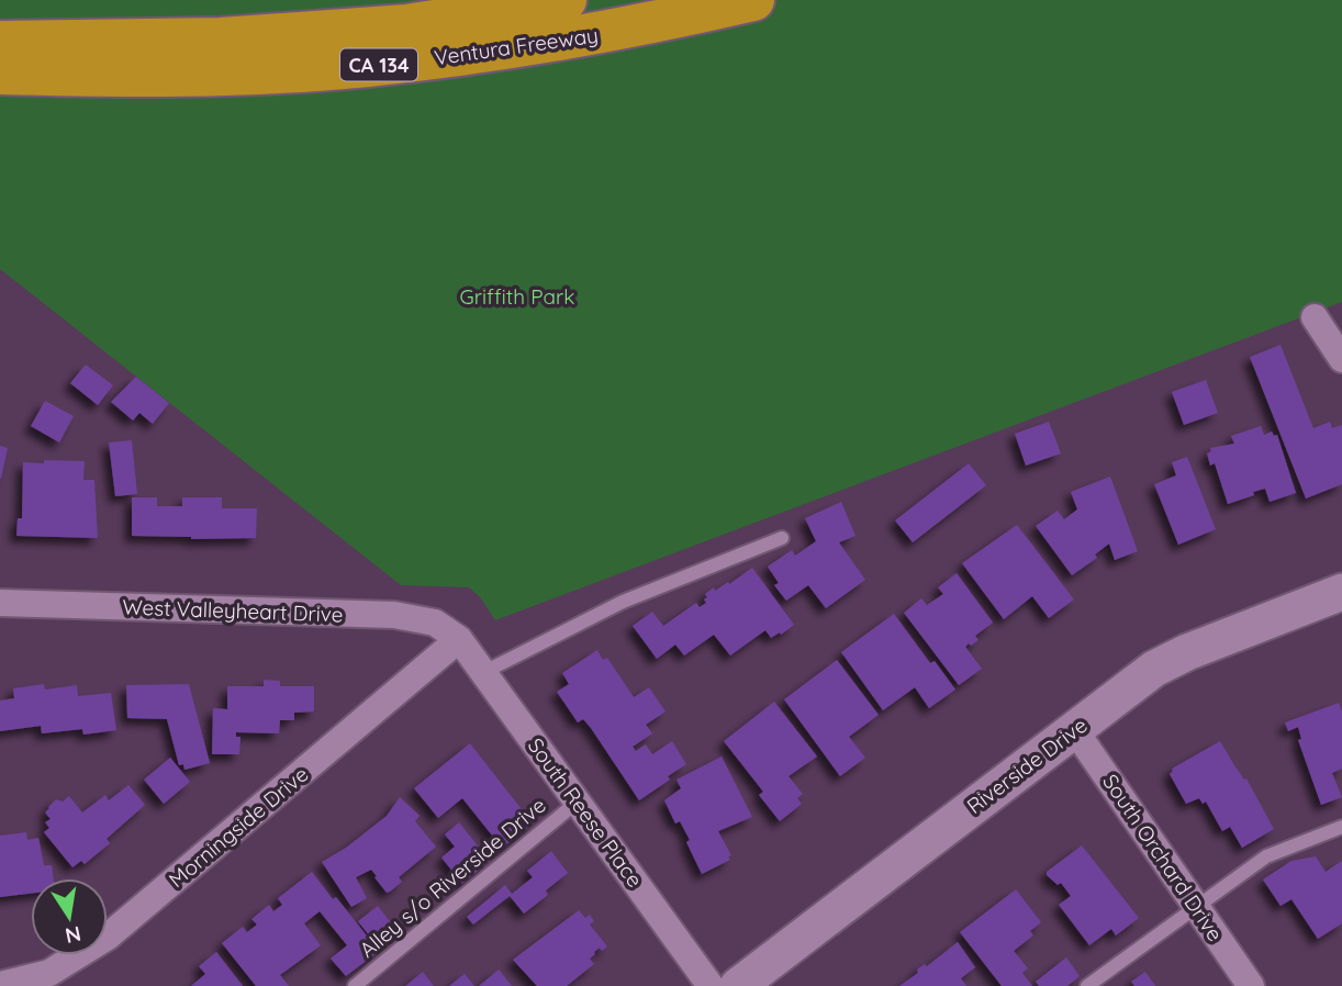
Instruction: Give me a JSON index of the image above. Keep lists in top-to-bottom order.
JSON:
{
  "streets": {
    "highway": ["Ventura Freeway", "CA 134"],
    "main road": ["Riverside Drive"],
    "street": [
      "West Valleyheart Drive",
      "South Reese Place",
      "Morningside Drive",
      "South Orchard Drive"
    ],
    "lane": ["Alley s/o Riverside Drive"]
  },
  "crossings": [
    ["West Valleyheart Drive", "South Reese Place"],
    ["West Valleyheart Drive", "Morningside Drive"],
    ["Riverside Drive", "South Orchard Drive"],
    ["South Reese Place", "Morningside Drive"],
    ["South Reese Place", "Alley s/o Riverside Drive"]
  ],
  "parks": ["Griffith Park"],
  "north": "bottom"
}
